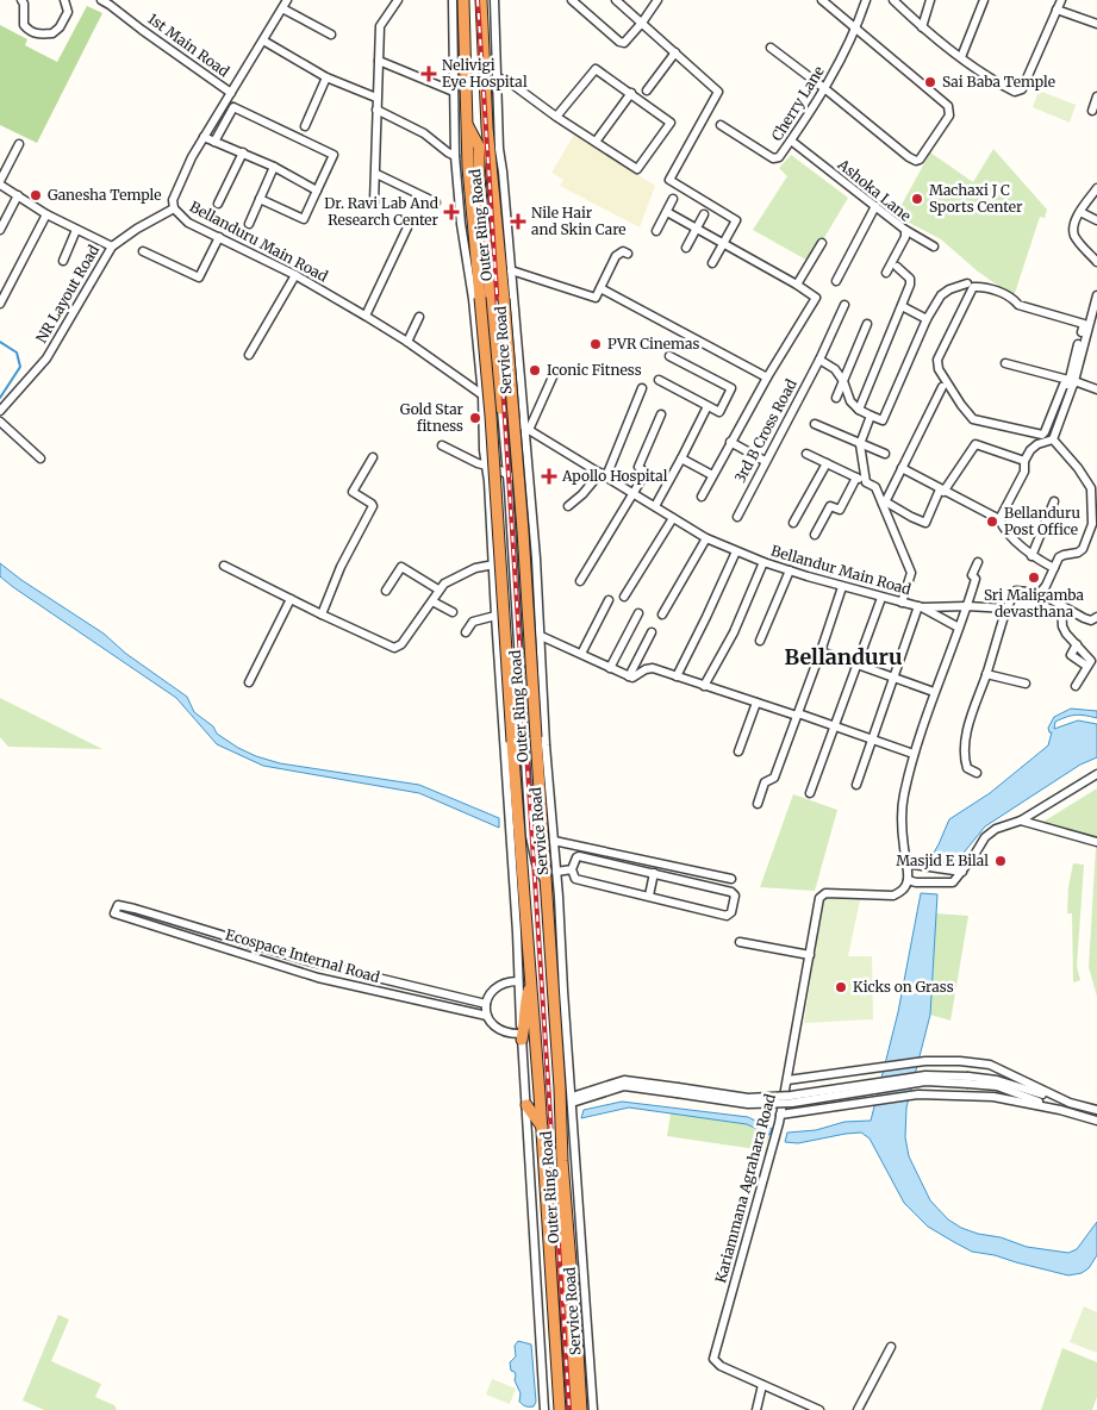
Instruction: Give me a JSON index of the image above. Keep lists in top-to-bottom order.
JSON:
{
  "streets": {
    "highway": ["Outer Ring Road"],
    "street": [
      "1st Main Road",
      "Cherry Lane",
      "Ashoka Lane",
      "Bellanduru Main Road",
      "NR Layout Road",
      "Service Road",
      "3rd B Cross Road",
      "Bellandur Main Road",
      "Ecospace Internal Road",
      "Kariammana Agrahara Road"
    ]
  },
  "crossings": [
    ["1st Main Road", "Bellanduru Main Road"],
    ["Cherry Lane", "Ashoka Lane"],
    ["Outer Ring Road", "Service Road"],
    ["Bellanduru Main Road", "NR Layout Road"],
    ["Bellanduru Main Road", "Bellandur Main Road"],
    ["Service Road", "Bellandur Main Road"]
  ],
  "districts": ["Bellanduru"],
  "places": {
    "health": [
      "Nelivigi Eye Hospital",
      "Dr. Ravi Lab And Research Center",
      "Nile Hair and Skin Care",
      "Apollo Hospital"
    ],
    "other": [
      "Sai Baba Temple",
      "Ganesha Temple",
      "Machaxi J C Sports Center",
      "PVR Cinemas",
      "Iconic Fitness",
      "Gold Star fitness",
      "Bellanduru Post Office",
      "Sri Maligamba devasthana",
      "Masjid E Bilal",
      "Kicks on Grass"
    ]
  }
}
